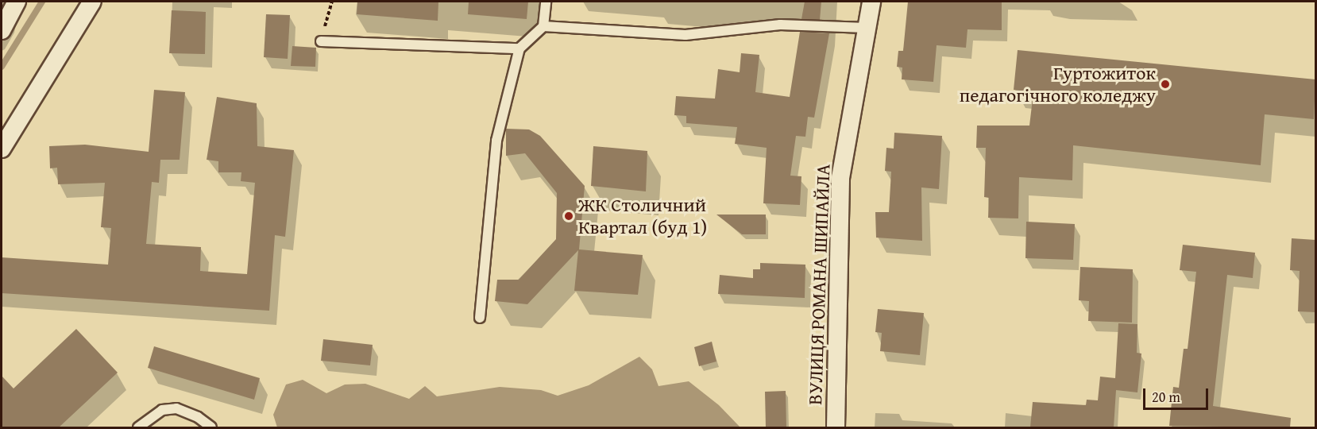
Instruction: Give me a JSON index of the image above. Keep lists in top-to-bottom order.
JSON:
{
  "streets": {
    "street": ["ВУЛИЦЯ РОМАНА ШИПАЙЛА"]
  },
  "places": ["Гуртожиток педагогічного коледжу", "ЖК Столичний Квартал (буд 1)"],
  "scale_bar": "20 m"
}
